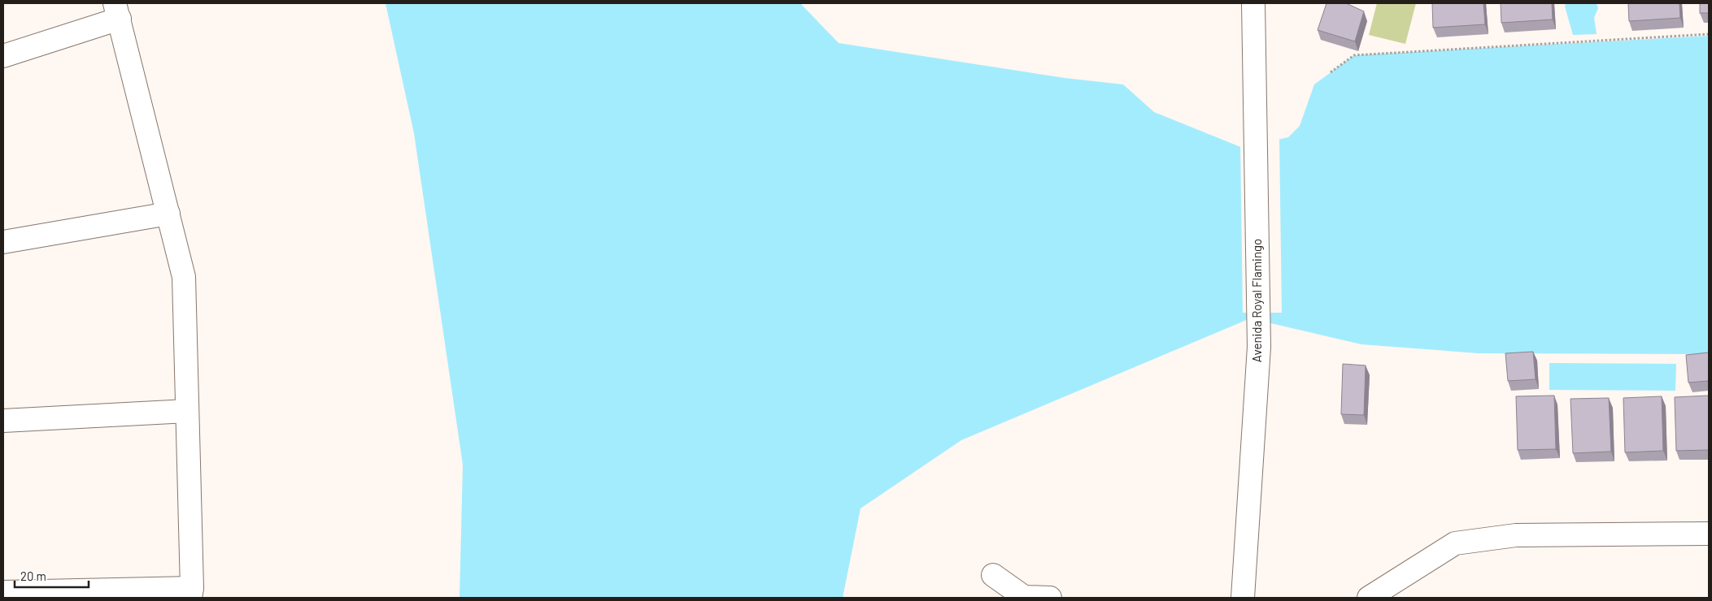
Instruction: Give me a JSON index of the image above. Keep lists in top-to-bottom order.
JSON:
{
  "streets": {
    "street": ["Avenida Royal Flamingo"]
  },
  "scale_bar": "20 m"
}
